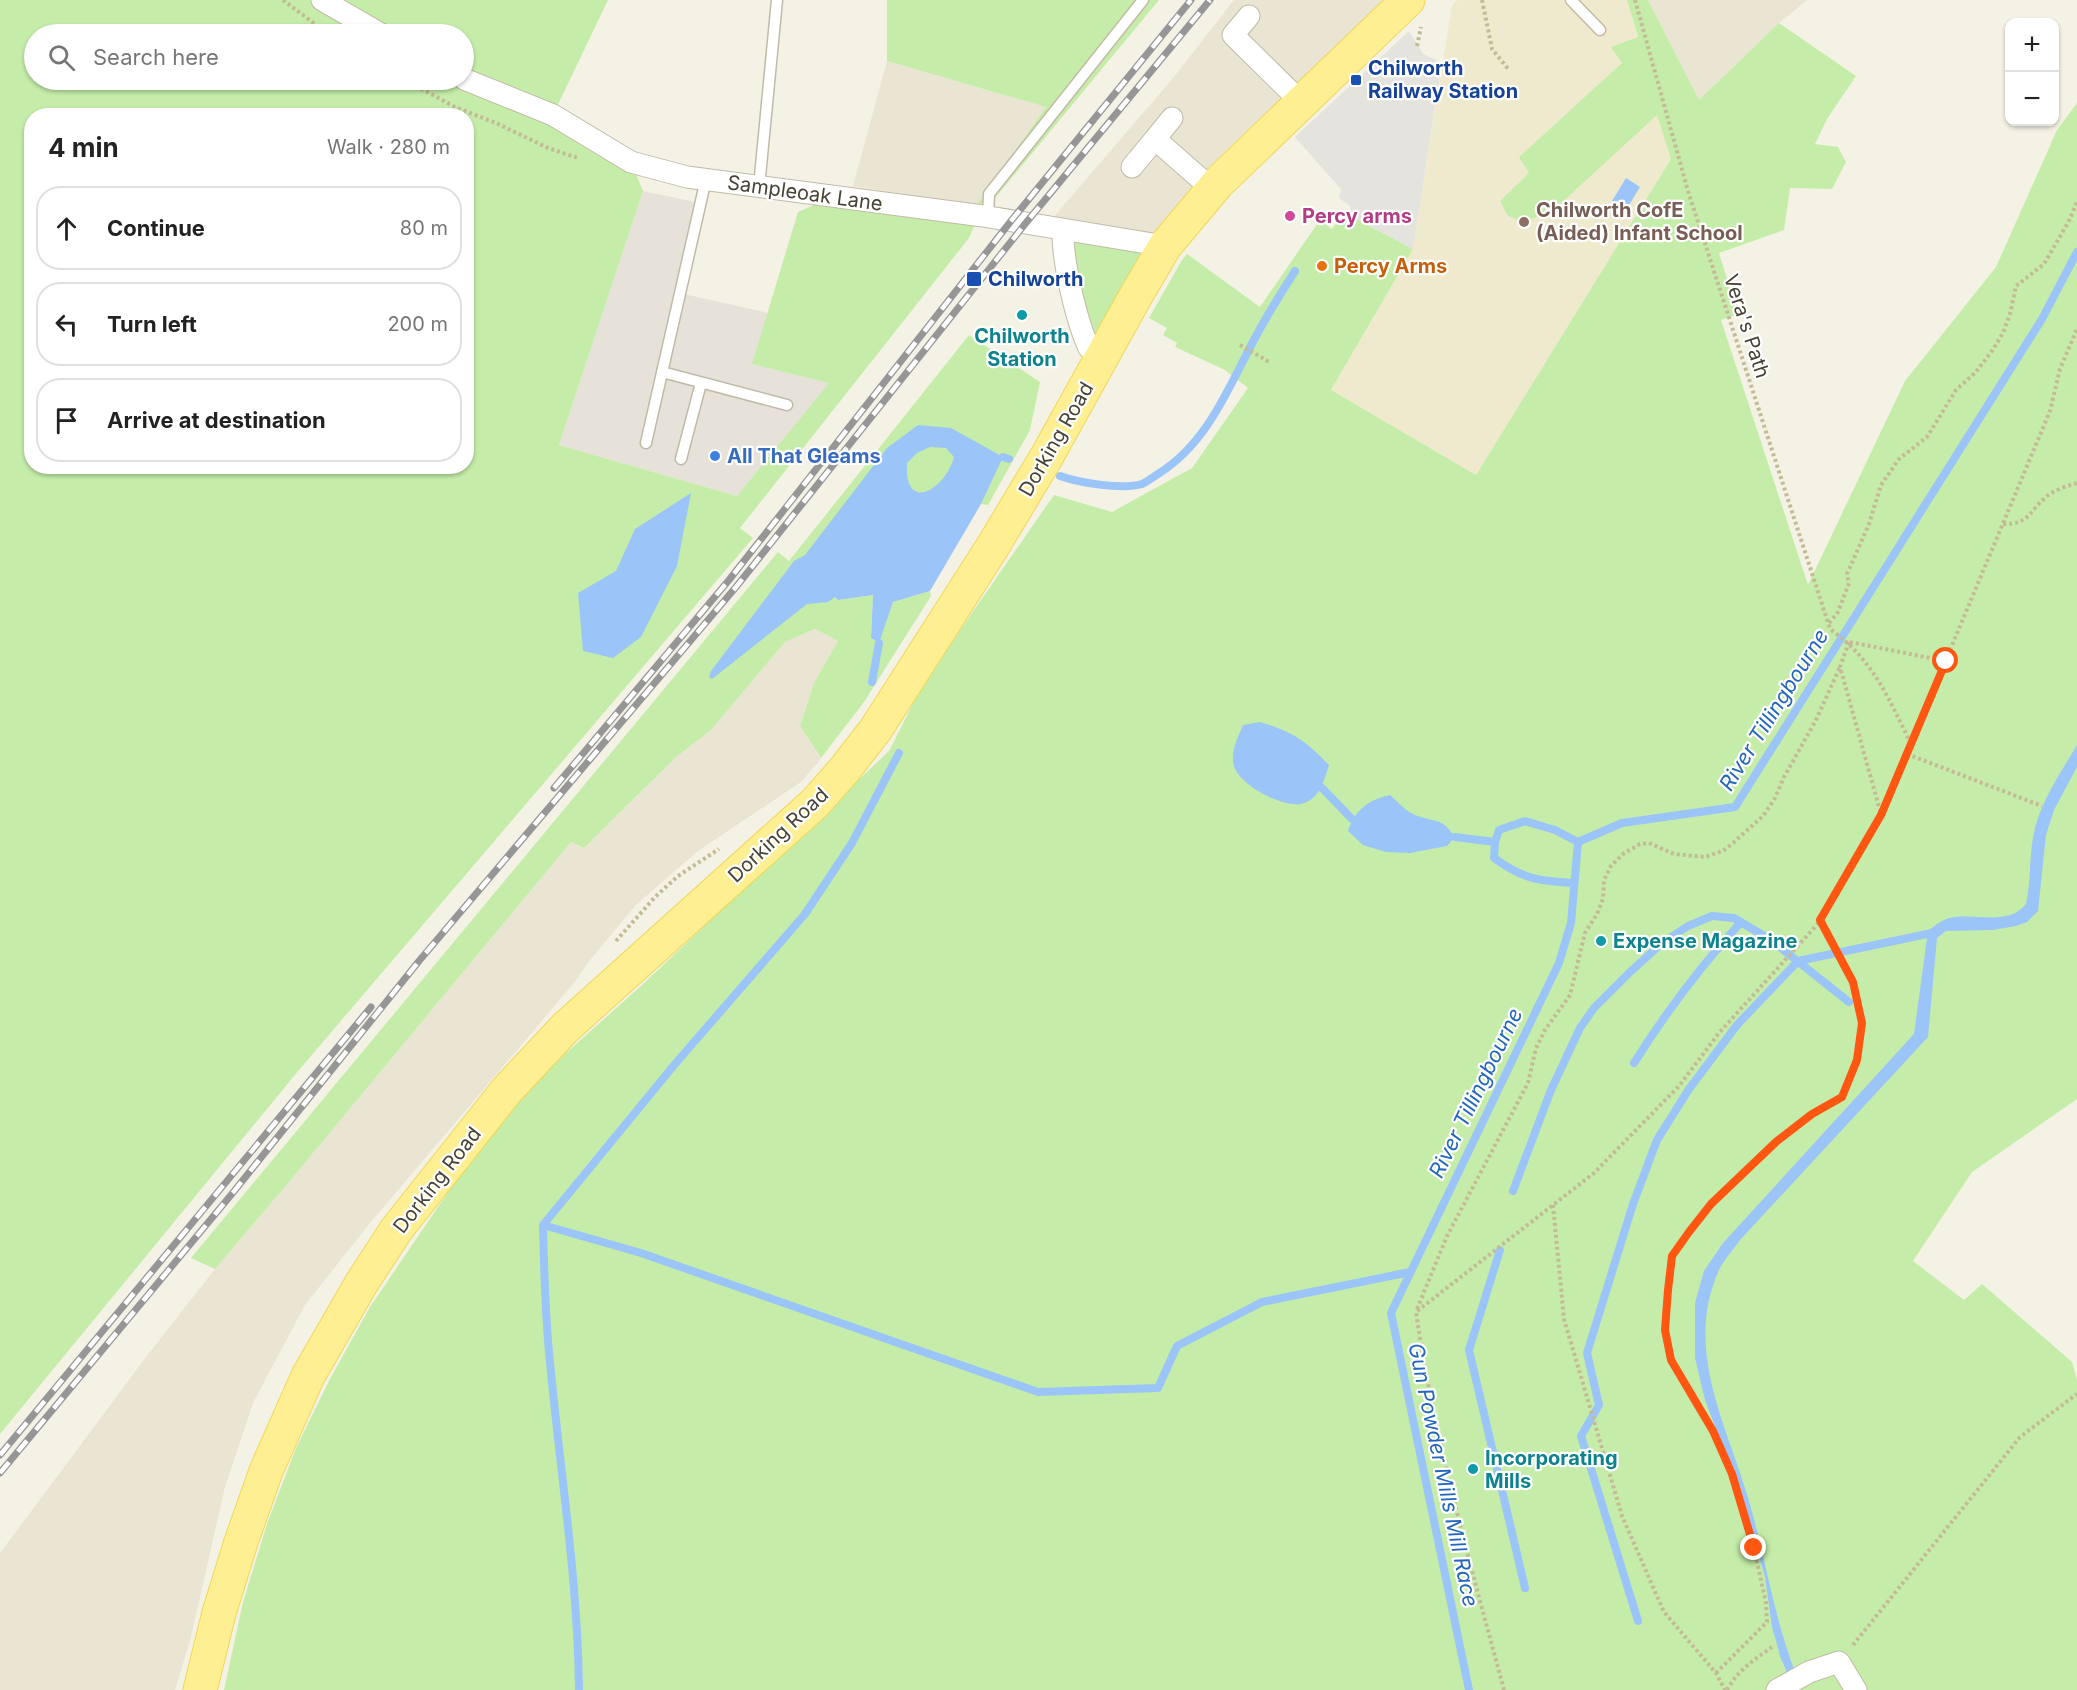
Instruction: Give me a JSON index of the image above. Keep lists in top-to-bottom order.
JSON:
{
  "streets": {
    "main road": ["Dorking Road"],
    "street": ["Sampleoak Lane"],
    "path": ["Vera's Path"]
  },
  "crossings": [
    ["Sampleoak Lane", "Dorking Road"]
  ],
  "water": ["River Tillingbourne", "Gun Powder Mills Mill Race"],
  "places": {
    "transit": ["Chilworth Railway Station", "Chilworth"],
    "other": [
      "Percy arms",
      "Chilworth CofE (Aided) Infant School",
      "Percy Arms",
      "Chilworth Station",
      "All That Gleams",
      "Expense Magazine",
      "Incorporating Mills"
    ]
  },
  "page": {
    "map_buttons": ["+", "−"],
    "search": "Search here",
    "heading": ["4 min", "Walk · 280 m"],
    "list": [
      ["Continue", "80 m"],
      ["Turn left", "200 m"],
      "Arrive at destination"
    ]
  }
}
